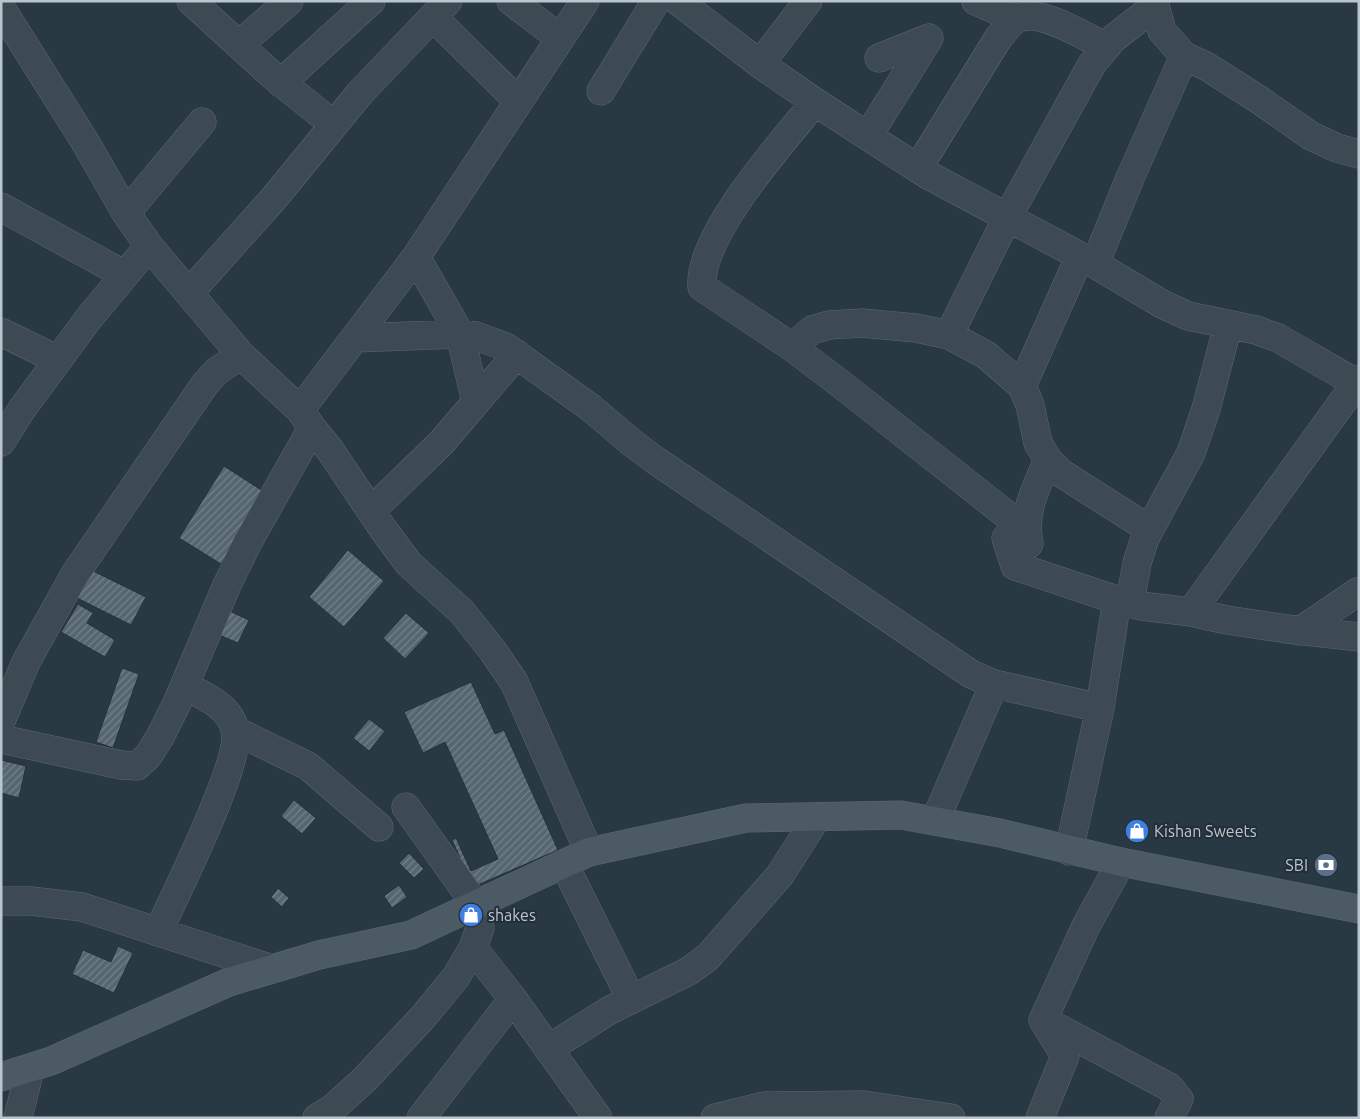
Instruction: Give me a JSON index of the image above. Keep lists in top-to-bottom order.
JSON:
{
  "places": {
    "shop": ["Kishan Sweets", "shakes"],
    "bank": ["SBI"]
  }
}
